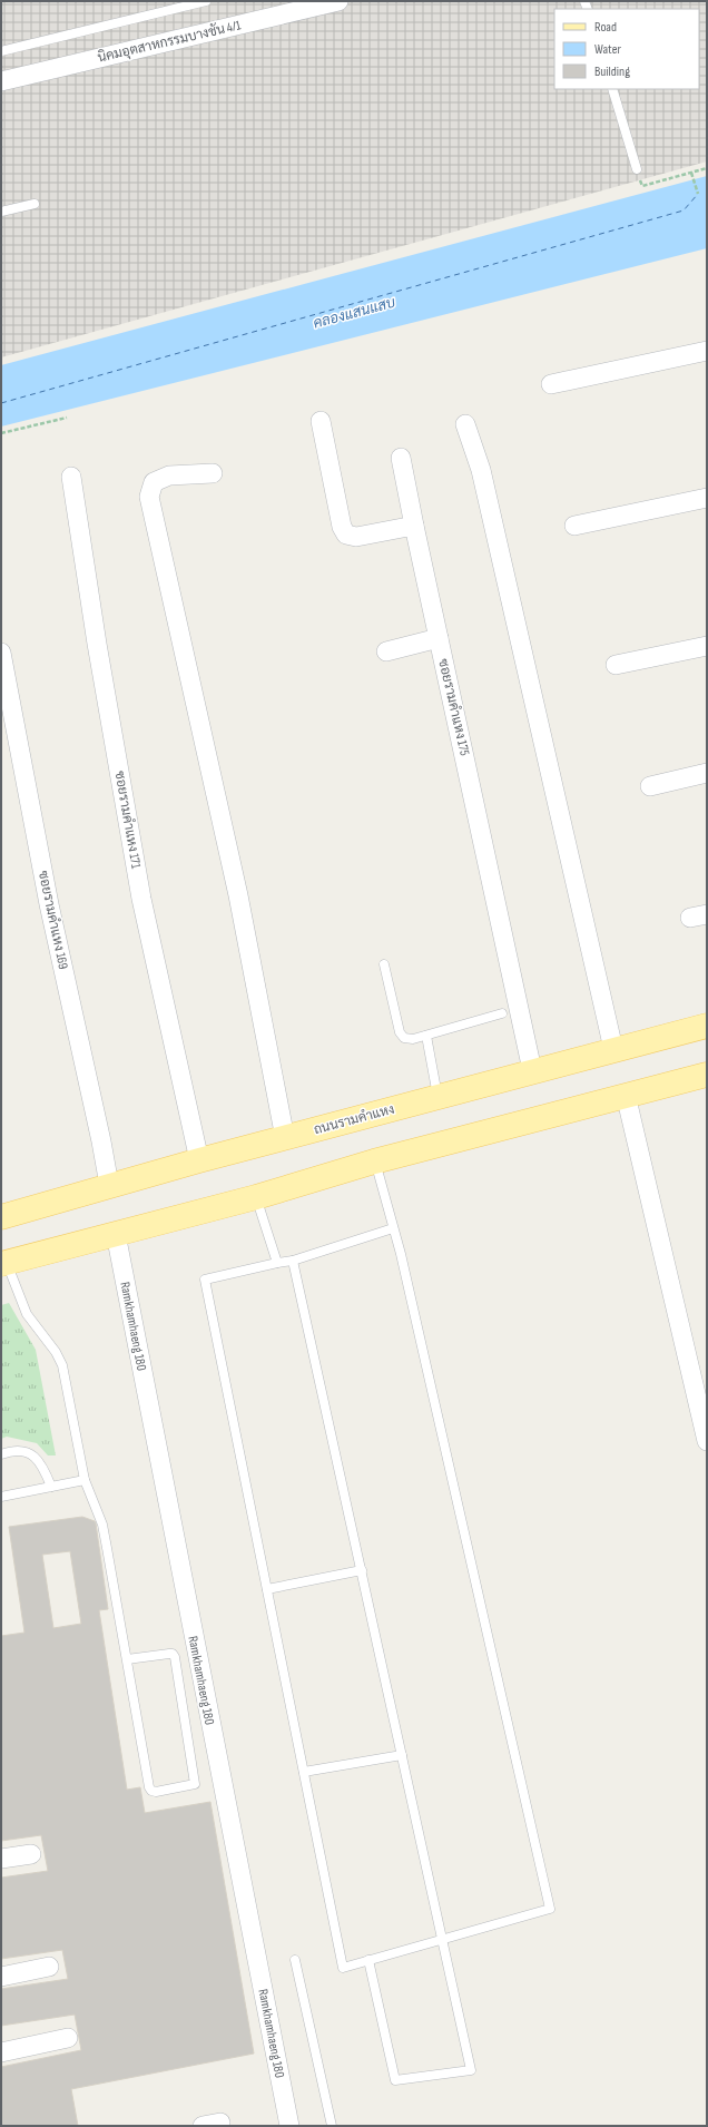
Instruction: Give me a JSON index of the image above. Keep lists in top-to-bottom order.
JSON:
{
  "streets": {
    "main road": ["ถนนรามคำแหง"],
    "street": [
      "นิคมอุตสาหกรรมบางชัน 4/1",
      "ซอยรามคำแหง 175",
      "ซอยรามคำแหง 171",
      "ซอยรามคำแหง 169",
      "Ramkhamhaeng 180"
    ]
  },
  "crossings": [
    ["ซอยรามคำแหง 175", "ถนนรามคำแหง"],
    ["ซอยรามคำแหง 171", "ถนนรามคำแหง"],
    ["ซอยรามคำแหง 169", "ถนนรามคำแหง"]
  ],
  "water": ["คลองแสนแสบ"],
  "legend": ["Road", "Water", "Building"]
}
